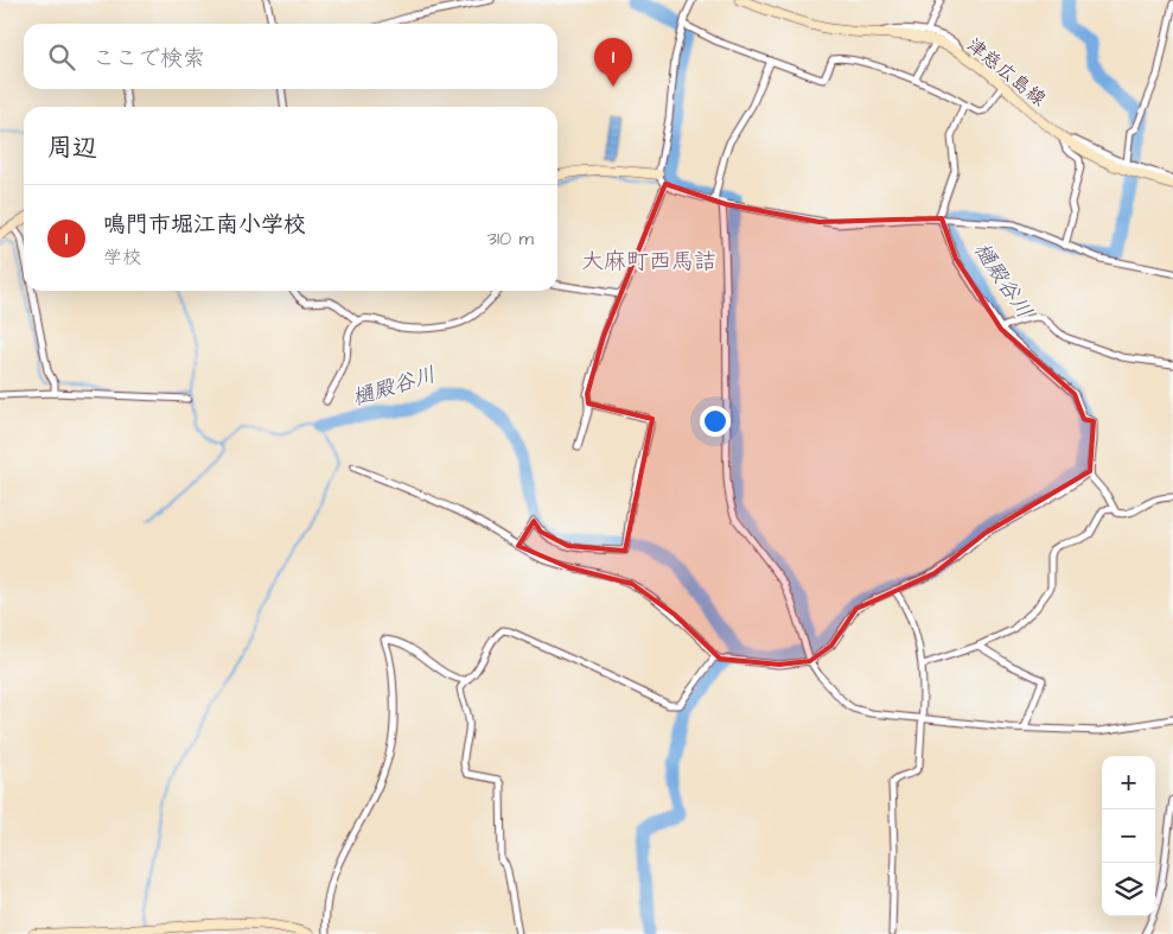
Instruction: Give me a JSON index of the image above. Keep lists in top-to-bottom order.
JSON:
{
  "streets": {
    "main road": ["津慈広島線"]
  },
  "districts": ["大麻町西馬詰"],
  "water": ["樋殿谷川"],
  "page": {
    "search": "ここで検索",
    "pins": "1",
    "heading": "周辺",
    "list": [
      {
        "mark": "1",
        "name": "鳴門市堀江南小学校",
        "note": "学校",
        "value": "310 m"
      }
    ],
    "map_buttons": ["+", "−"]
  }
}
